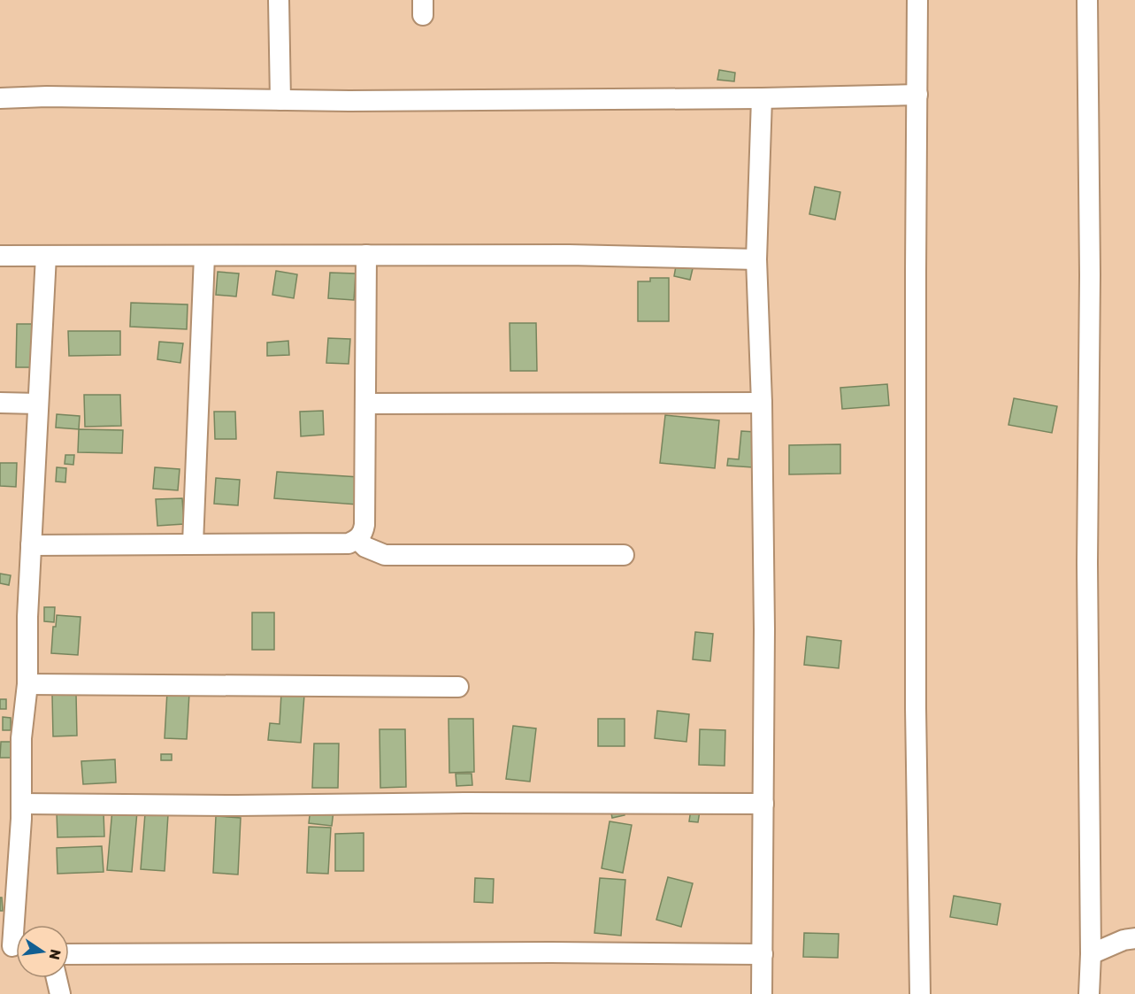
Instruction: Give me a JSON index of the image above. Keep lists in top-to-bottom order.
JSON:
{
  "north": "right"
}
